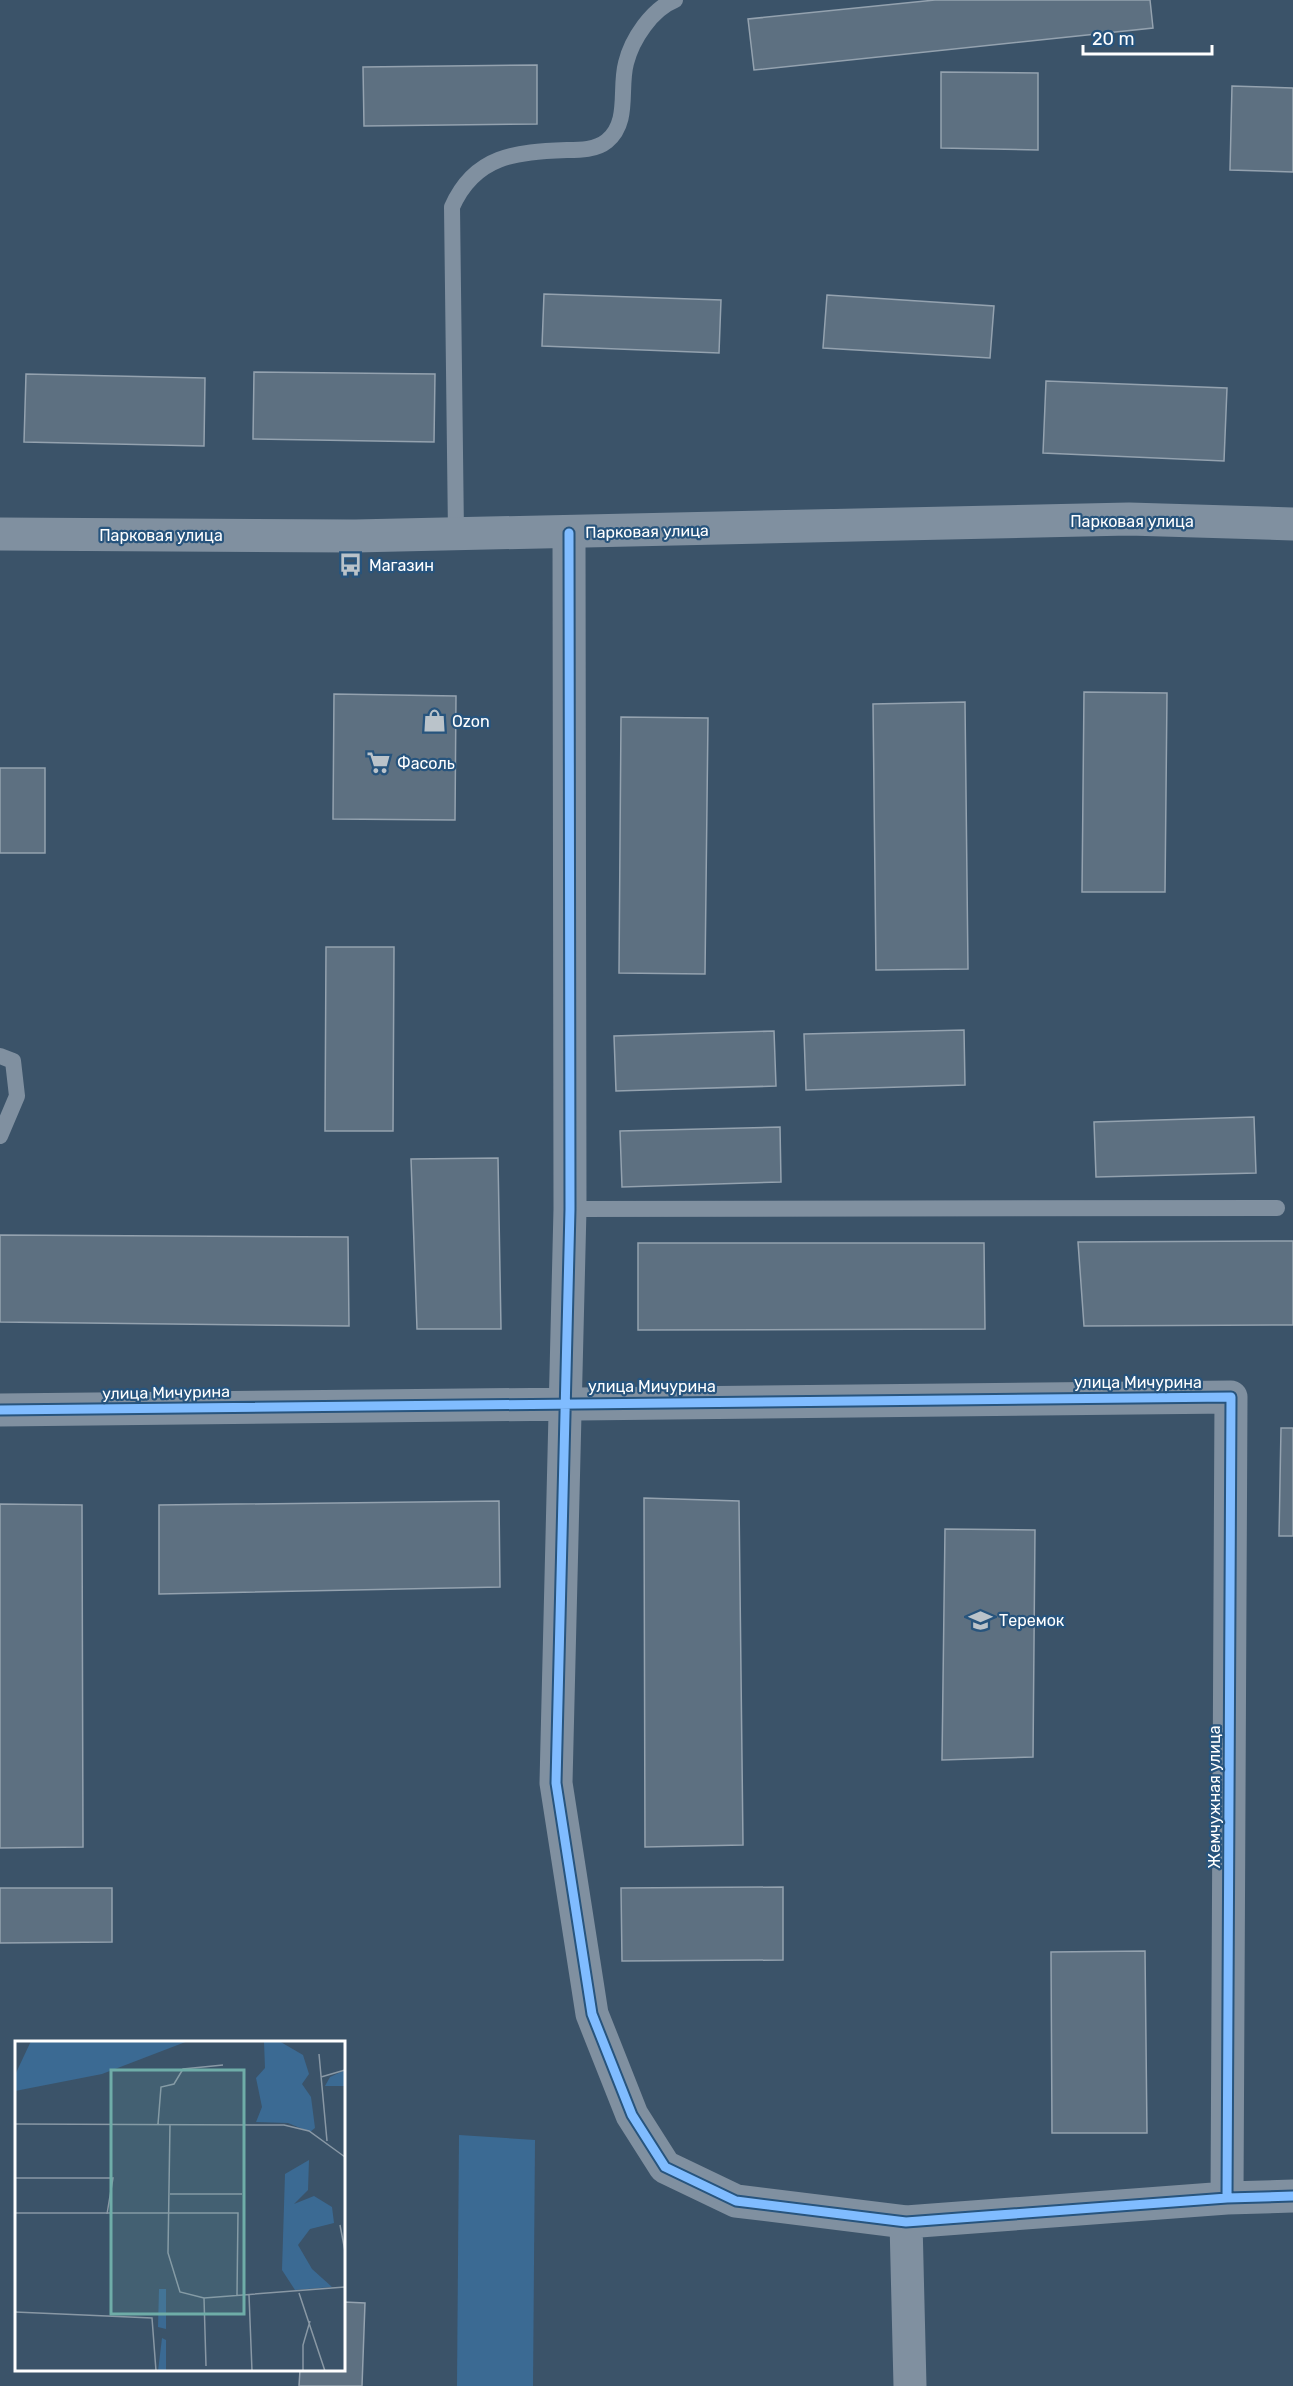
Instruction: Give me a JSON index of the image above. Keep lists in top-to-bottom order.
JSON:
{
  "streets": {
    "street": ["Парковая улица", "улица Мичурина", "Жемчужная улица"]
  },
  "crossings": [
    ["улица Мичурина", "Жемчужная улица"]
  ],
  "places": {
    "bus stop": ["Магазин"],
    "shop": ["Ozon"],
    "supermarket": ["Фасоль"],
    "school or university": ["Теремок"]
  },
  "scale_bar": "20 m"
}
